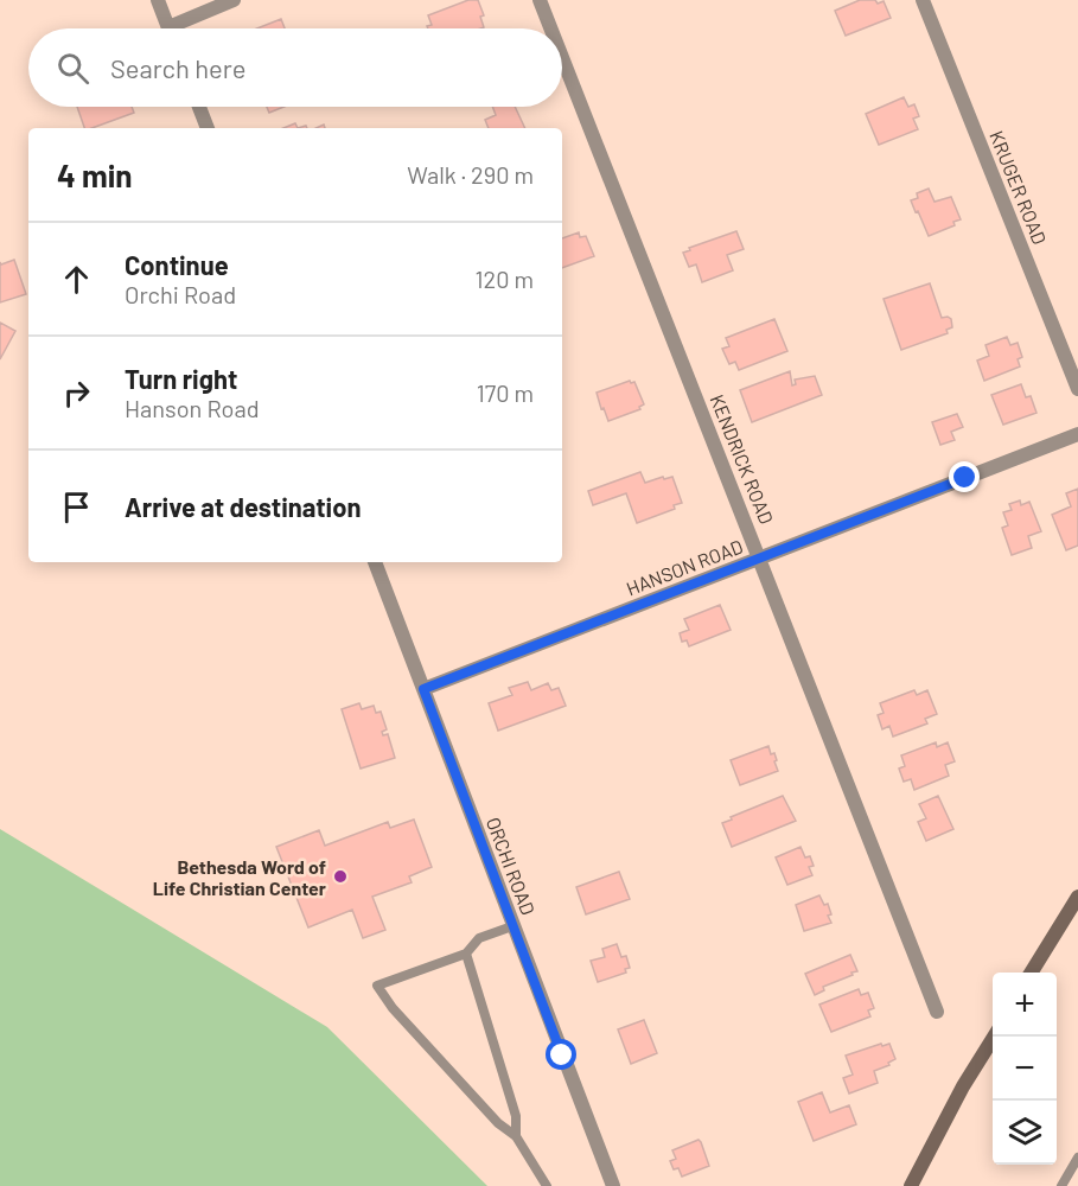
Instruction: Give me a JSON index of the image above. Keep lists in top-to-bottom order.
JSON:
{
  "streets": {
    "street": [
      "KRUGER ROAD",
      "KENDRICK ROAD",
      "HANSON ROAD",
      "ORCHI ROAD"
    ]
  },
  "crossings": [
    ["KENDRICK ROAD", "HANSON ROAD"],
    ["HANSON ROAD", "ORCHI ROAD"]
  ],
  "places": ["Bethesda Word of Life Christian Center"],
  "page": {
    "search": "Search here",
    "heading": ["4 min", "Walk · 290 m"],
    "list": [
      ["Continue", "Orchi Road", "120 m"],
      ["Turn right", "Hanson Road", "170 m"],
      "Arrive at destination"
    ],
    "map_buttons": ["+", "−"]
  }
}
